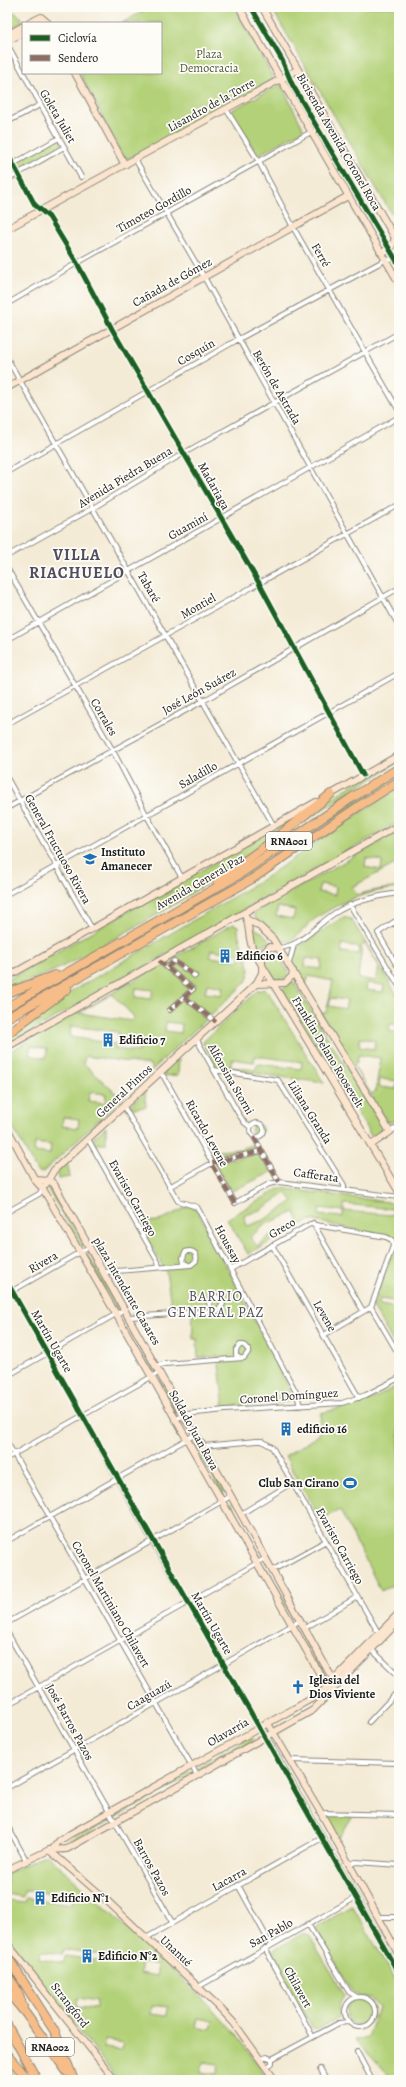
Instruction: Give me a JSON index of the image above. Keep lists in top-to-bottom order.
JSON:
{
  "streets": {
    "highway": ["RNA001", "Avenida General Paz", "RNA002"],
    "street": [
      "Lisandro de la Torre",
      "Goleta Juliet",
      "Timoteo Gordillo",
      "Ferré",
      "Cañada de Gómez",
      "Cosquín",
      "Berón de Astrada",
      "Avenida Piedra Buena",
      "Madariaga",
      "Guaminí",
      "Tabaré",
      "Montiel",
      "José León Suárez",
      "Corrales",
      "Saladillo",
      "General Fructuoso Rivera",
      "Franklin Delano Roosevelt",
      "Alfonsina Storni",
      "General Pintos",
      "Liliana Granda",
      "Ricardo Levene",
      "Cafferata",
      "Evaristo Carriego",
      "Greco",
      "Houssay",
      "Rivera",
      "plaza intendente Casares",
      "Levene",
      "Martín Ugarte",
      "Coronel Domínguez",
      "Soldado Juan Rava",
      "Coronel Martiniano Chilavert",
      "Caaguazú",
      "José Barros Pazos",
      "Olavarría",
      "Barros Pazos",
      "Lacarra",
      "San Pablo",
      "Unanué",
      "Chilavert",
      "Strangford"
    ],
    "cycle path": ["Bicisenda Avenida Coronel Roca"]
  },
  "crossings": [
    ["Lisandro de la Torre", "Ferré"],
    ["Lisandro de la Torre", "Berón de Astrada"],
    ["Lisandro de la Torre", "Madariaga"],
    ["Timoteo Gordillo", "Ferré"],
    ["Timoteo Gordillo", "Berón de Astrada"],
    ["Timoteo Gordillo", "Madariaga"],
    ["Ferré", "Cañada de Gómez"],
    ["Ferré", "Cosquín"],
    ["Ferré", "Avenida Piedra Buena"],
    ["Cañada de Gómez", "Berón de Astrada"],
    ["Cañada de Gómez", "Madariaga"],
    ["Cañada de Gómez", "Tabaré"],
    ["Cosquín", "Berón de Astrada"],
    ["Cosquín", "Madariaga"],
    ["Cosquín", "Tabaré"],
    ["Berón de Astrada", "Avenida Piedra Buena"],
    ["Berón de Astrada", "Guaminí"],
    ["Berón de Astrada", "Montiel"],
    ["Berón de Astrada", "José León Suárez"],
    ["Avenida Piedra Buena", "Madariaga"],
    ["Avenida Piedra Buena", "Tabaré"],
    ["Madariaga", "Guaminí"],
    ["Madariaga", "Montiel"],
    ["Madariaga", "José León Suárez"],
    ["Madariaga", "Saladillo"],
    ["Madariaga", "Avenida General Paz"],
    ["Guaminí", "Tabaré"],
    ["Guaminí", "Corrales"],
    ["Tabaré", "Montiel"],
    ["Tabaré", "José León Suárez"],
    ["Tabaré", "Saladillo"],
    ["Tabaré", "Avenida General Paz"],
    ["Montiel", "Corrales"],
    ["José León Suárez", "Corrales"],
    ["José León Suárez", "General Fructuoso Rivera"],
    ["Corrales", "Saladillo"],
    ["Corrales", "Avenida General Paz"],
    ["Saladillo", "General Fructuoso Rivera"],
    ["General Fructuoso Rivera", "Avenida General Paz"],
    ["Alfonsina Storni", "General Pintos"],
    ["Alfonsina Storni", "Liliana Granda"],
    ["Alfonsina Storni", "Cafferata"],
    ["General Pintos", "Ricardo Levene"],
    ["General Pintos", "Evaristo Carriego"],
    ["General Pintos", "Houssay"],
    ["General Pintos", "plaza intendente Casares"],
    ["General Pintos", "Soldado Juan Rava"],
    ["Liliana Granda", "Cafferata"],
    ["Ricardo Levene", "Cafferata"],
    ["Evaristo Carriego", "Soldado Juan Rava"],
    ["Evaristo Carriego", "Olavarría"],
    ["Greco", "Houssay"],
    ["Greco", "Levene"],
    ["Houssay", "Coronel Domínguez"],
    ["Rivera", "plaza intendente Casares"],
    ["Rivera", "Martín Ugarte"],
    ["Rivera", "Soldado Juan Rava"],
    ["plaza intendente Casares", "Coronel Domínguez"],
    ["plaza intendente Casares", "Soldado Juan Rava"],
    ["Levene", "Coronel Domínguez"],
    ["Martín Ugarte", "Caaguazú"],
    ["Martín Ugarte", "Olavarría"],
    ["Martín Ugarte", "Lacarra"],
    ["Martín Ugarte", "San Pablo"],
    ["Coronel Domínguez", "Soldado Juan Rava"],
    ["Soldado Juan Rava", "Caaguazú"],
    ["Soldado Juan Rava", "Olavarría"],
    ["Coronel Martiniano Chilavert", "Caaguazú"],
    ["Coronel Martiniano Chilavert", "Olavarría"],
    ["Caaguazú", "José Barros Pazos"],
    ["José Barros Pazos", "Olavarría"],
    ["José Barros Pazos", "Barros Pazos"],
    ["Olavarría", "Barros Pazos"],
    ["Olavarría", "Unanué"],
    ["Barros Pazos", "Lacarra"],
    ["Lacarra", "Unanué"],
    ["San Pablo", "Unanué"],
    ["San Pablo", "Chilavert"]
  ],
  "districts": ["VILLA RIACHUELO", "BARRIO GENERAL PAZ"],
  "parks": ["Plaza Democracia"],
  "places": {
    "school or university": ["Instituto Amanecer"],
    "building": [
      "Edificio 6",
      "Edificio 7",
      "edificio 16",
      "Edificio N°1",
      "Edificio N°2"
    ],
    "sports": ["Club San Cirano"],
    "church": ["Iglesia del Dios Viviente"]
  },
  "legend": ["Ciclovía", "Sendero"]
}
